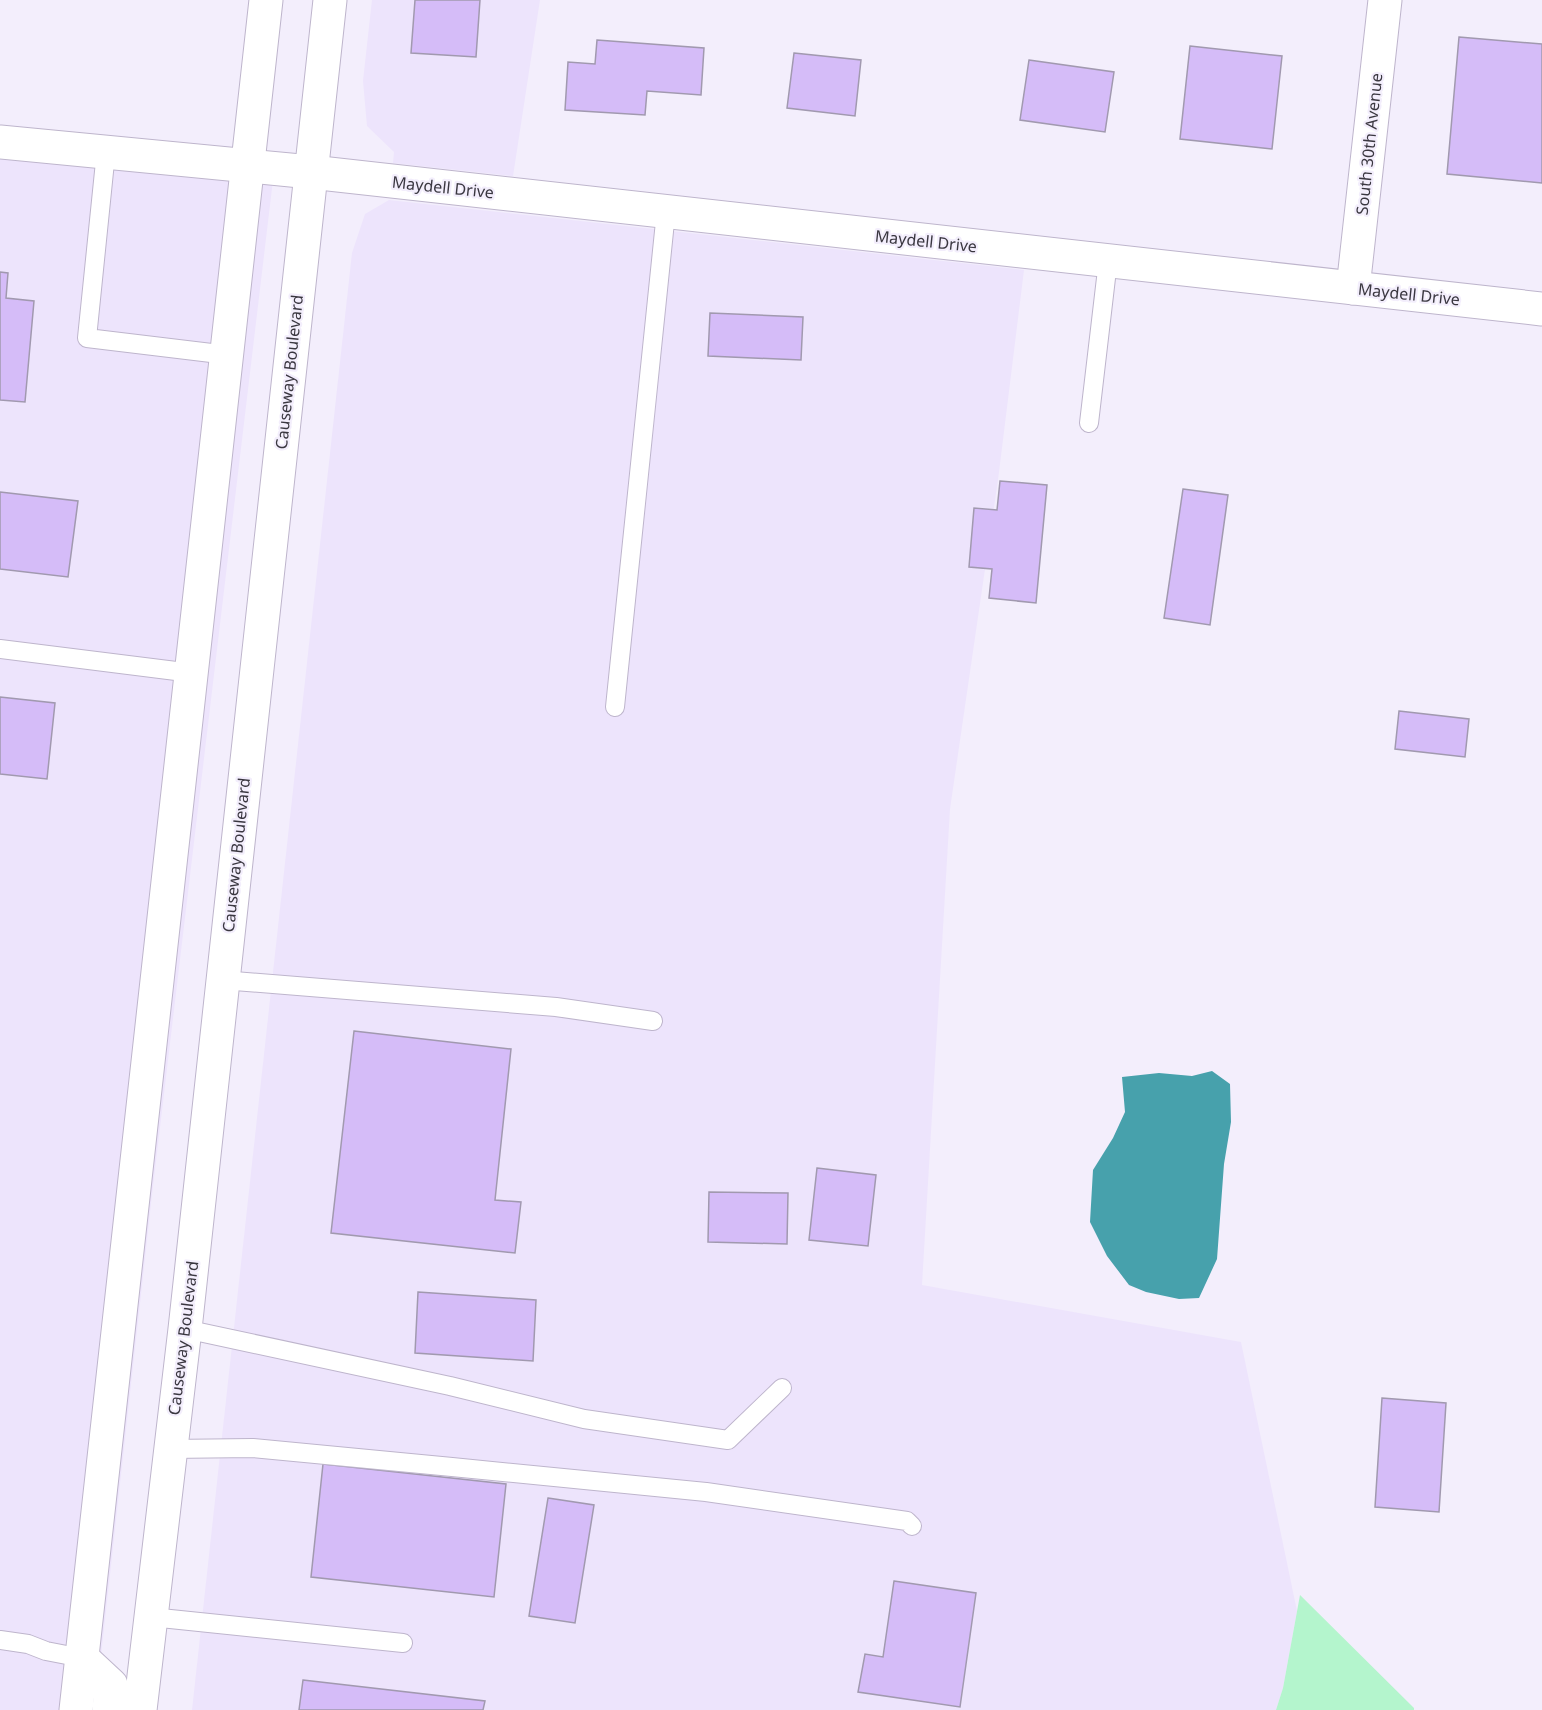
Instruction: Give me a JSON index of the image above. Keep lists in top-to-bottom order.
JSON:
{
  "streets": {
    "main road": ["South 30th Avenue", "Maydell Drive", "Causeway Boulevard"]
  },
  "crossings": [
    ["South 30th Avenue", "Maydell Drive"],
    ["Maydell Drive", "Causeway Boulevard"]
  ]
}
